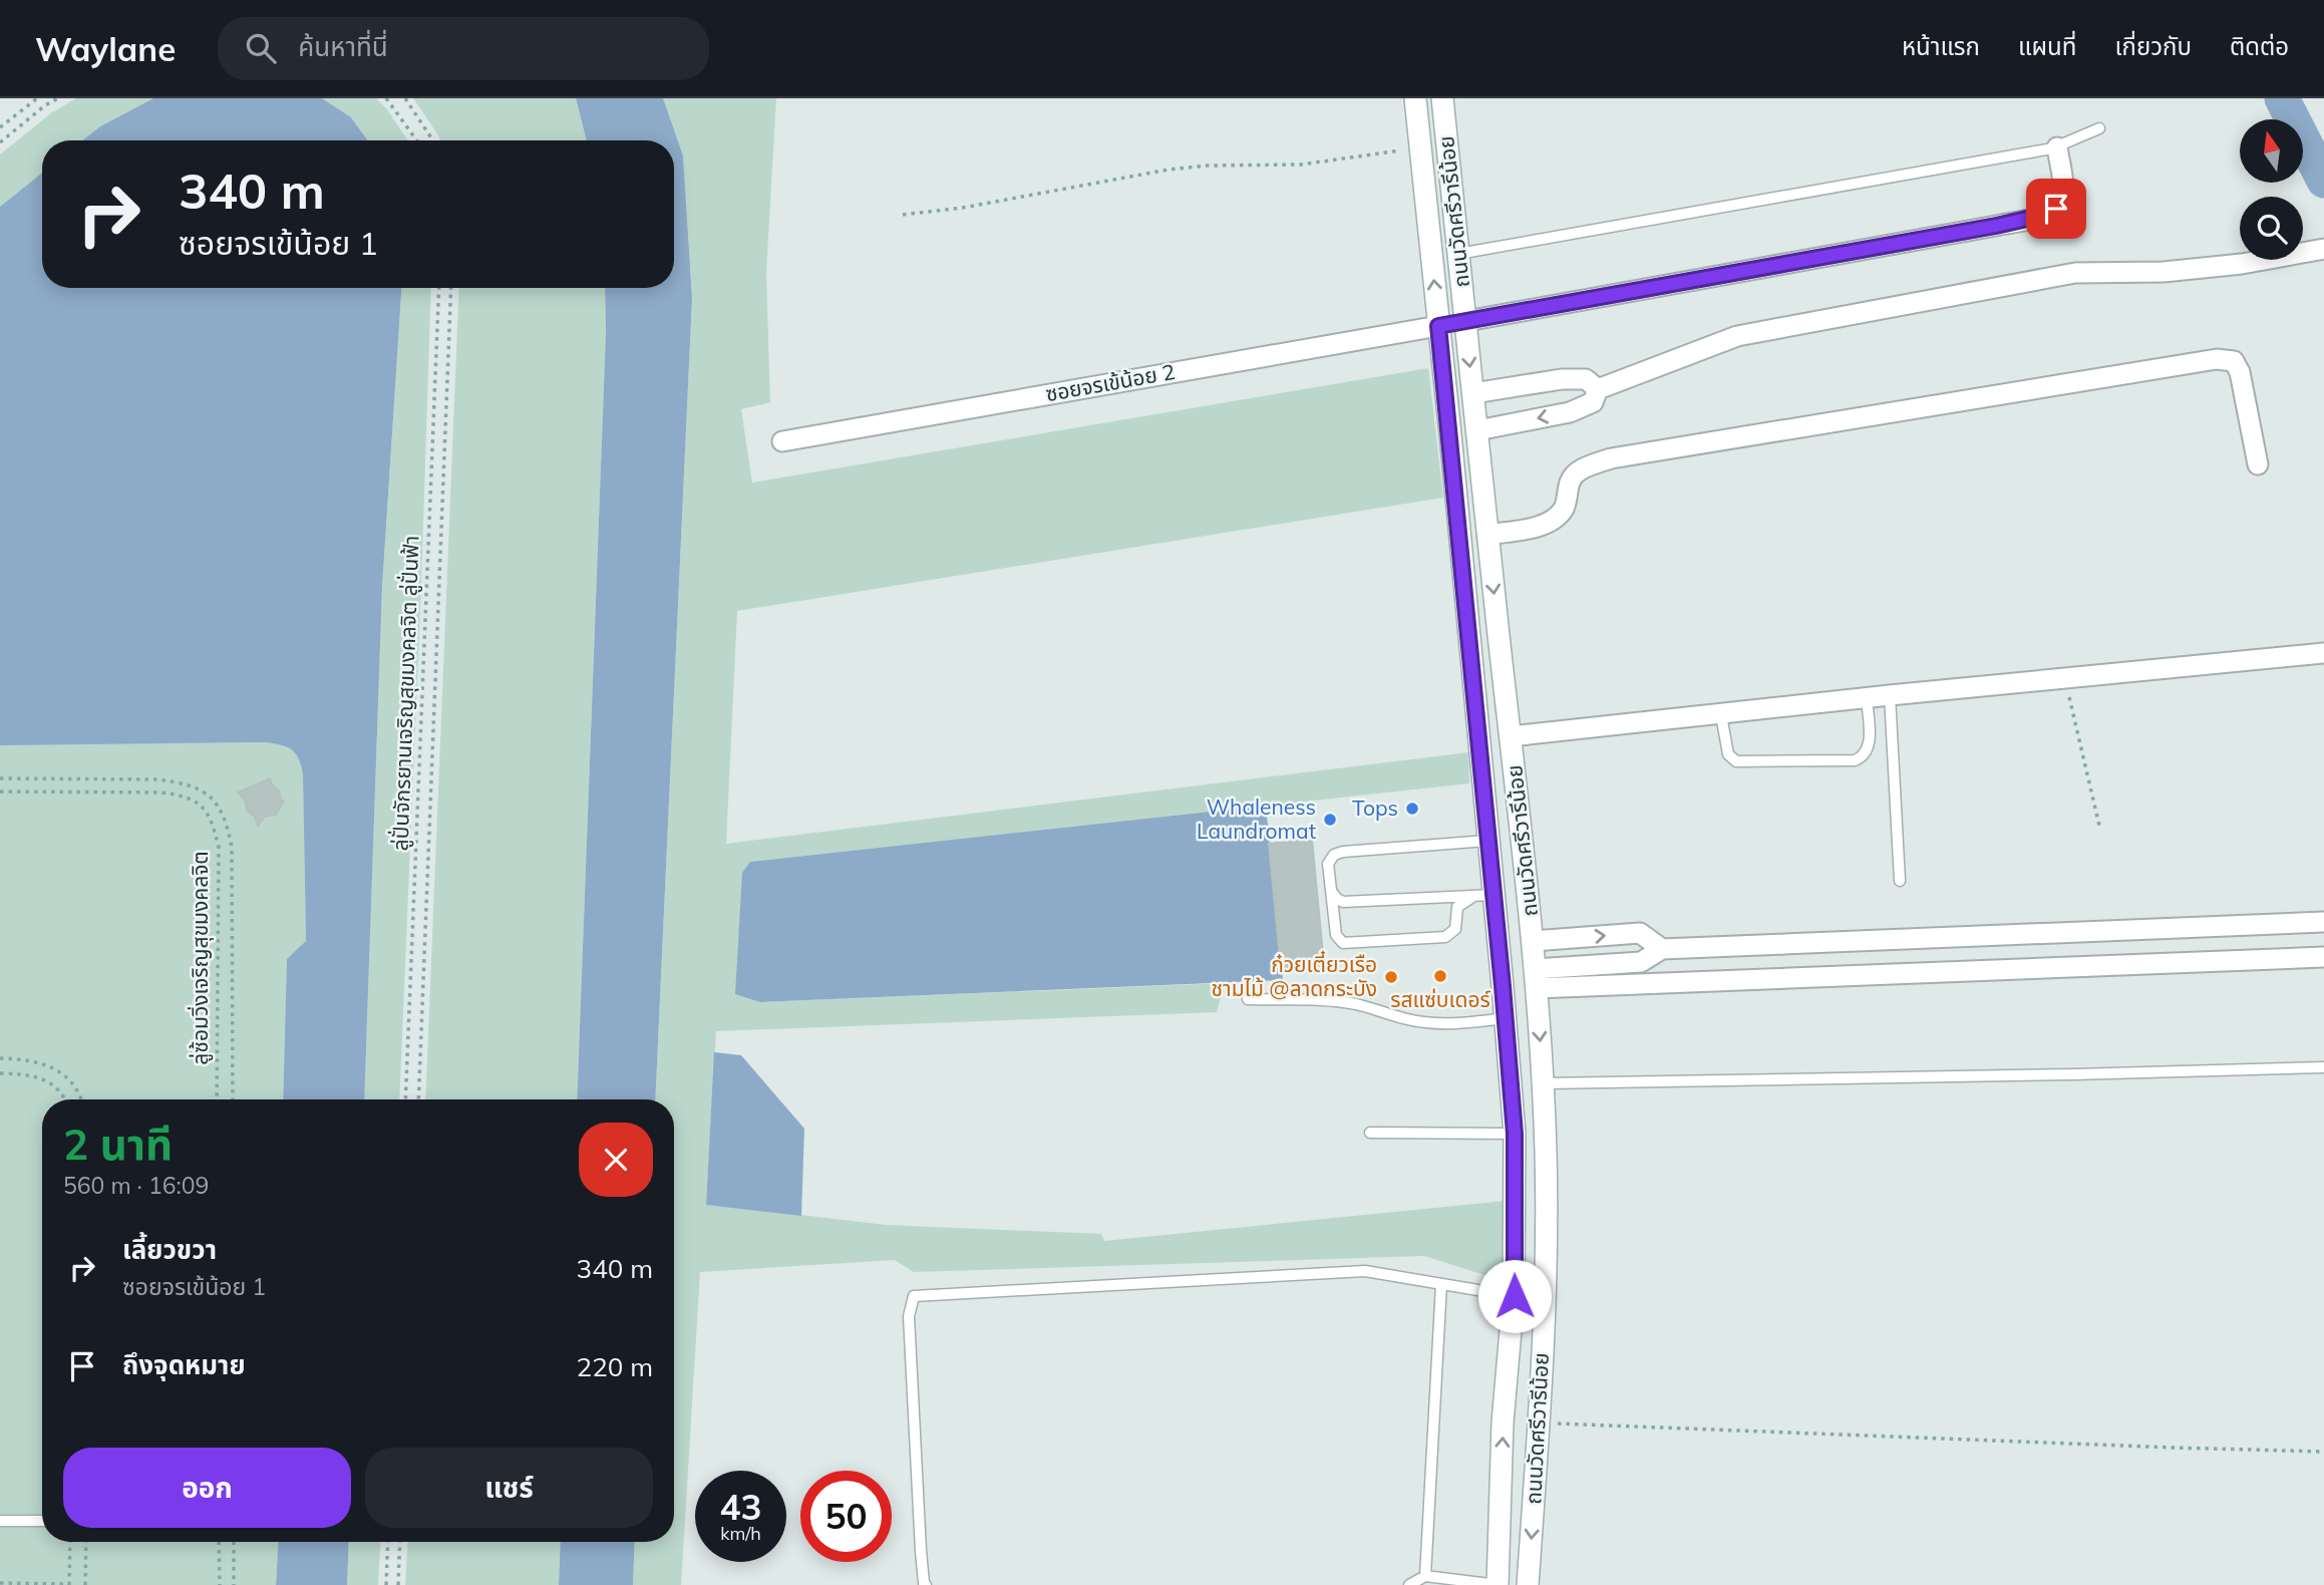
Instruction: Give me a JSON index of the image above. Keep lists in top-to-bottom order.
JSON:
{
  "streets": {
    "main road": ["ถนนวัดศรีวารีน้อย"],
    "street": ["ซอยจรเข้น้อย 2"],
    "path": ["ลู่ปั่นจักรยานเจริญสุขมงคลจิต ลู่ปั่นฟ้า", "ลู่ซ้อมวิ่งเจริญสุขมงคลจิต"]
  },
  "crossings": [
    ["ถนนวัดศรีวารีน้อย", "ซอยจรเข้น้อย 2"]
  ],
  "places": [
    "Tops",
    "Whaleness Laundromat",
    "รสแซ่บเดอร์",
    "ก๋วยเตี๋ยวเรือ ชามไม้ @ลาดกระบัง"
  ],
  "north": "top",
  "page": {
    "header": "Waylane",
    "search": "ค้นหาที่นี่",
    "nav": [
      "หน้าแรก",
      "แผนที่",
      "เกี่ยวกับ",
      "ติดต่อ"
    ],
    "turn": ["340 m", "ซอยจรเข้น้อย 1"],
    "heading": ["2 นาที", "560 m · 16:09"],
    "list": [
      {
        "name": "เลี้ยวขวา",
        "note": "ซอยจรเข้น้อย 1",
        "value": "340 m"
      },
      {
        "name": "ถึงจุดหมาย",
        "value": "220 m"
      }
    ],
    "buttons": ["ออก", "แชร์"],
    "speed": "43 km/h",
    "limit": "50"
  }
}
